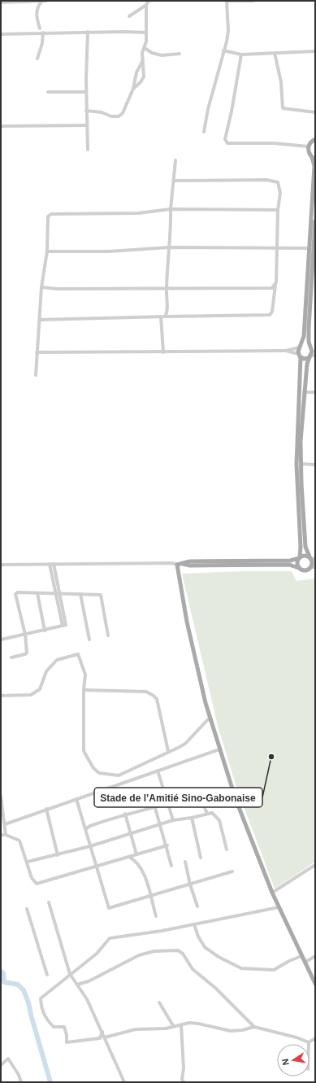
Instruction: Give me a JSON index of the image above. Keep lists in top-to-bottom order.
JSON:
{
  "places": ["Stade de l’Amitié Sino-Gabonaise"],
  "north": "left"
}
